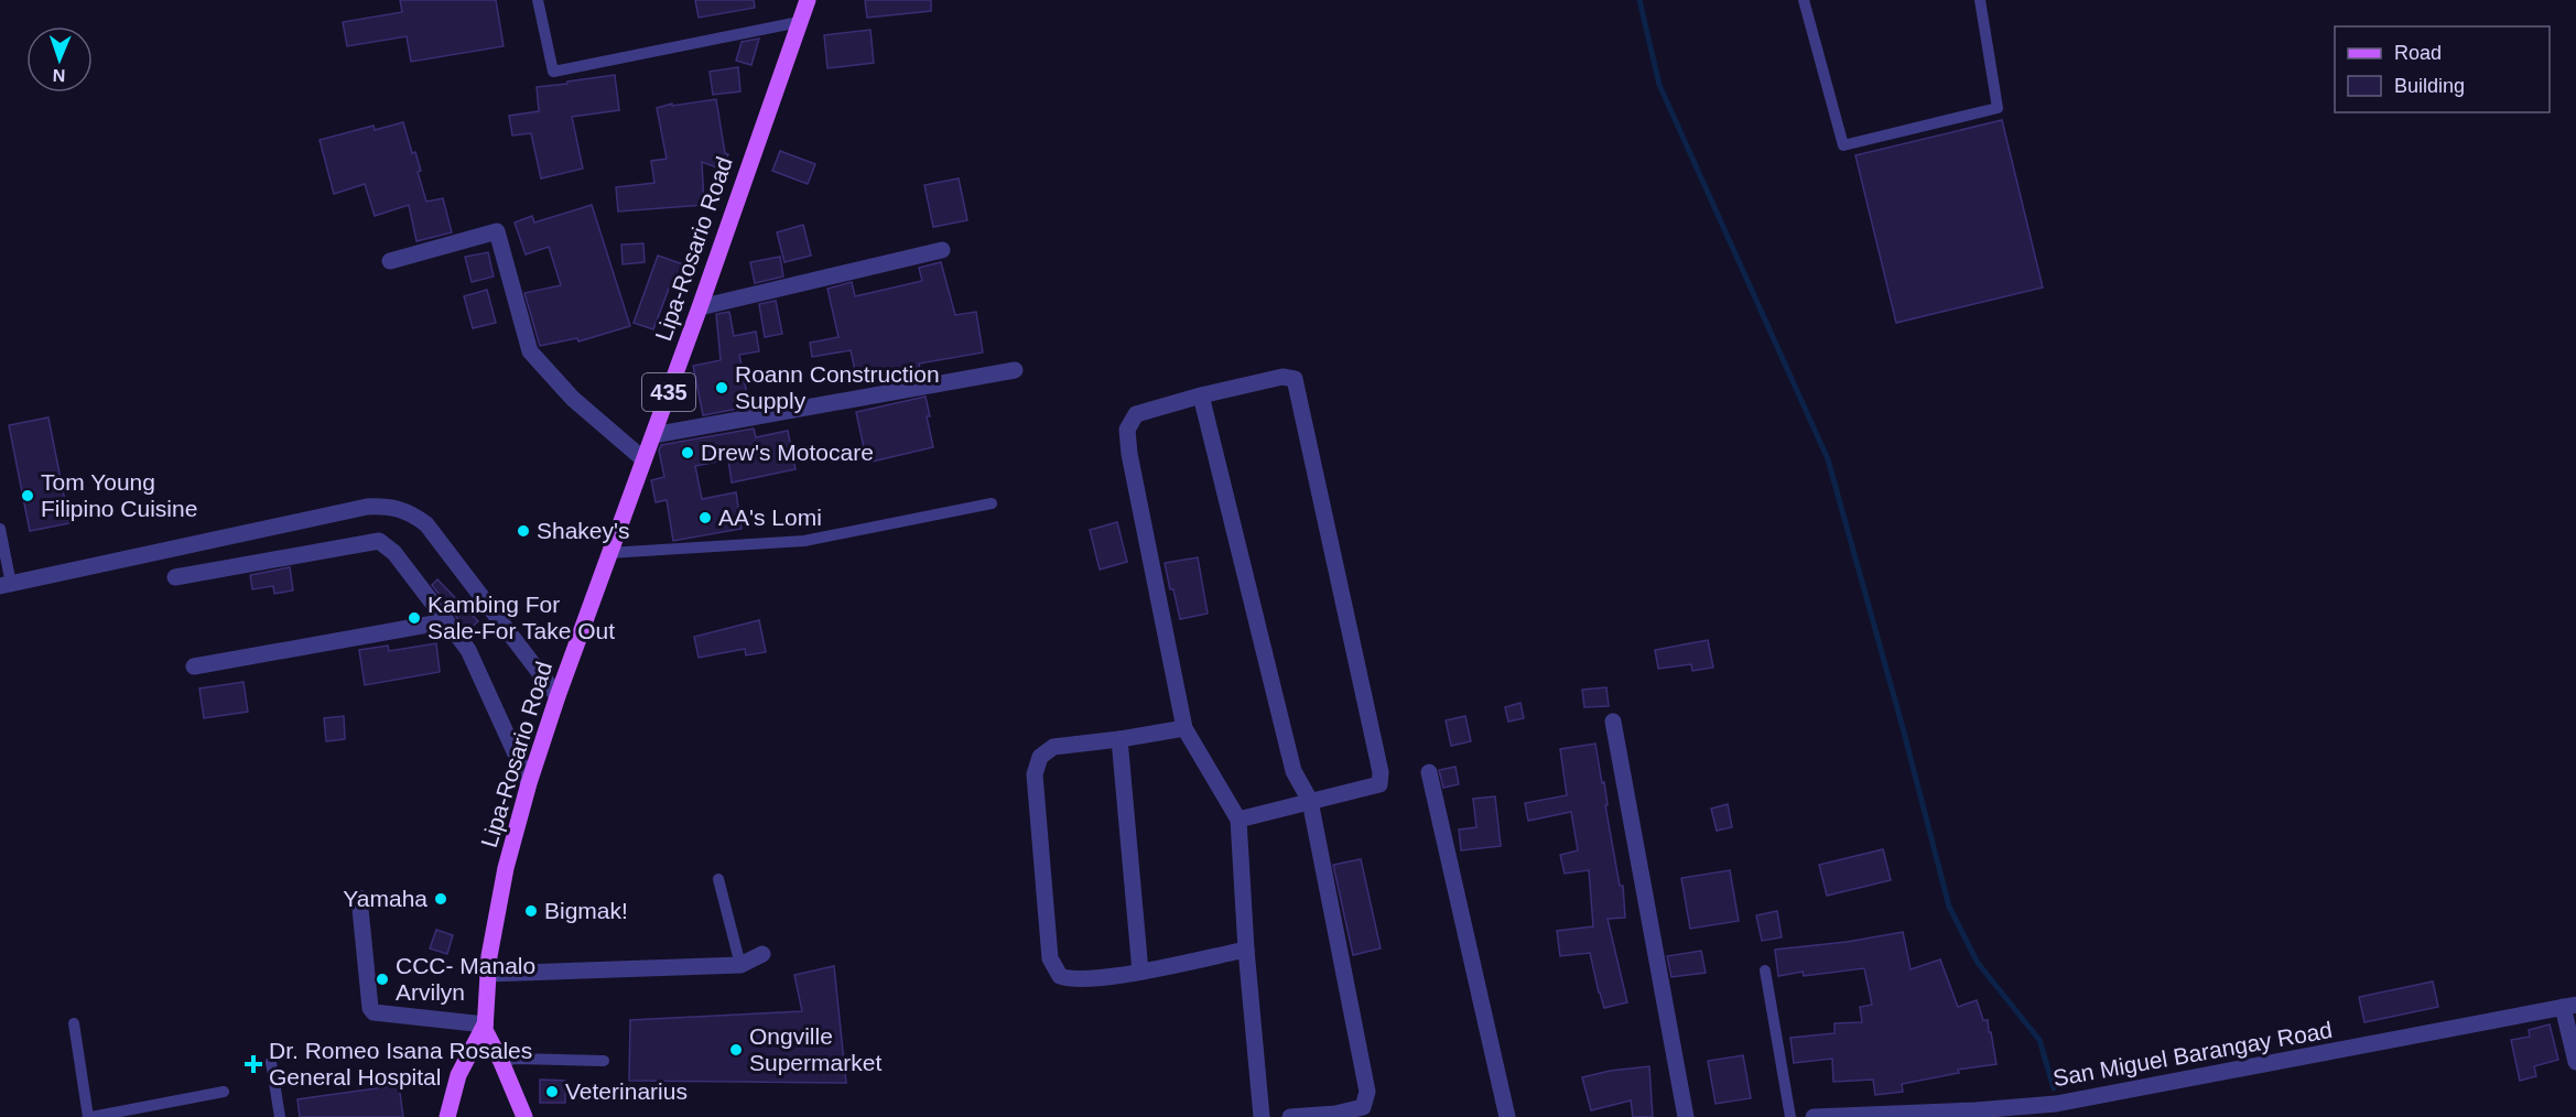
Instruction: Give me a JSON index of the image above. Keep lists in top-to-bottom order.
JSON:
{
  "streets": {
    "main road": ["Lipa-Rosario Road", "435"],
    "street": ["San Miguel Barangay Road"]
  },
  "crossings": [
    ["Lipa-Rosario Road", "435"]
  ],
  "places": {
    "other": [
      "Roann Construction Supply",
      "Drew's Motocare",
      "Tom Young Filipino Cuisine",
      "AA's Lomi",
      "Shakey's",
      "Kambing For Sale-For Take Out",
      "Yamaha",
      "Bigmak!",
      "CCC- Manalo Arvilyn",
      "Ongville Supermarket",
      "Veterinarius"
    ],
    "health": ["Dr. Romeo Isana Rosales General Hospital"]
  },
  "legend": ["Road", "Building"],
  "north": "bottom"
}
